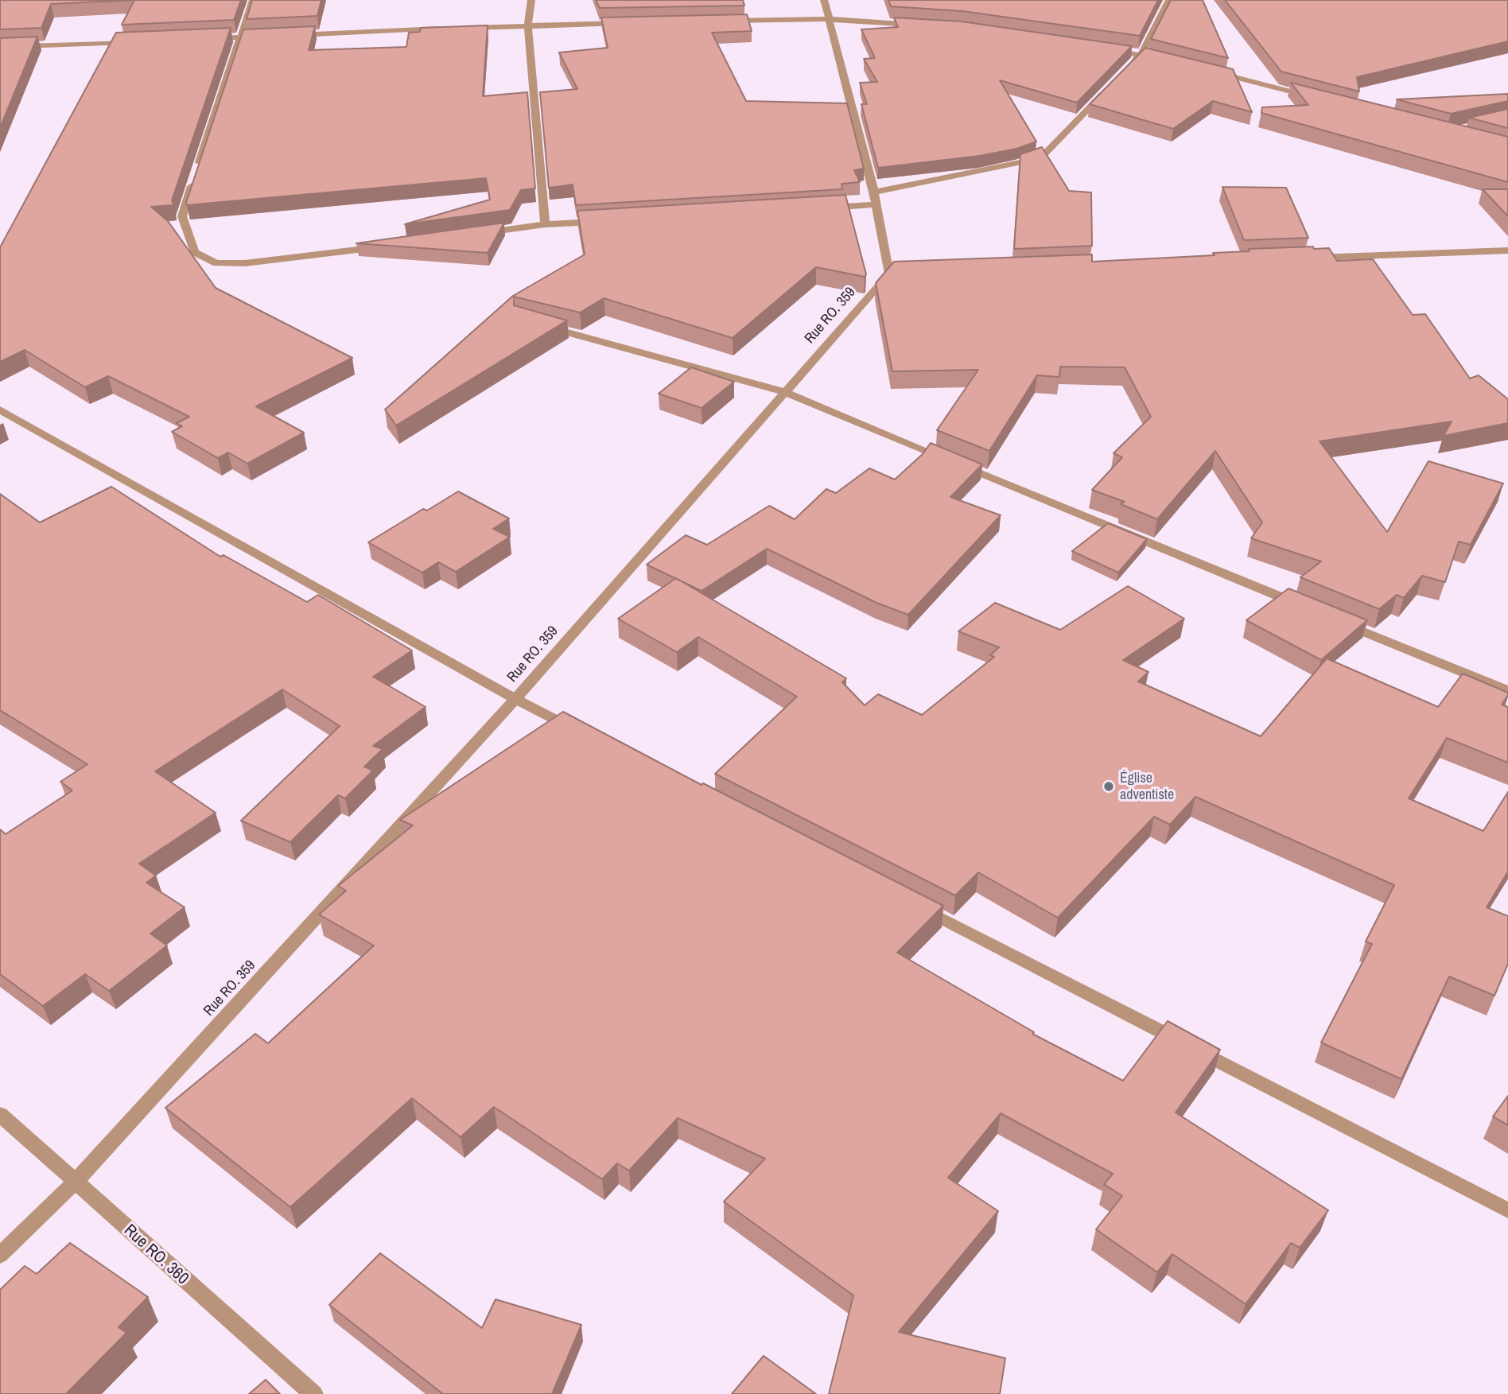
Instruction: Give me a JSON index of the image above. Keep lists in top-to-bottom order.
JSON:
{
  "streets": {
    "street": ["Rue RO. 359", "Rue RO. 360"]
  },
  "crossings": [
    ["Rue RO. 359", "Rue RO. 360"]
  ],
  "places": ["Église adventiste"]
}
